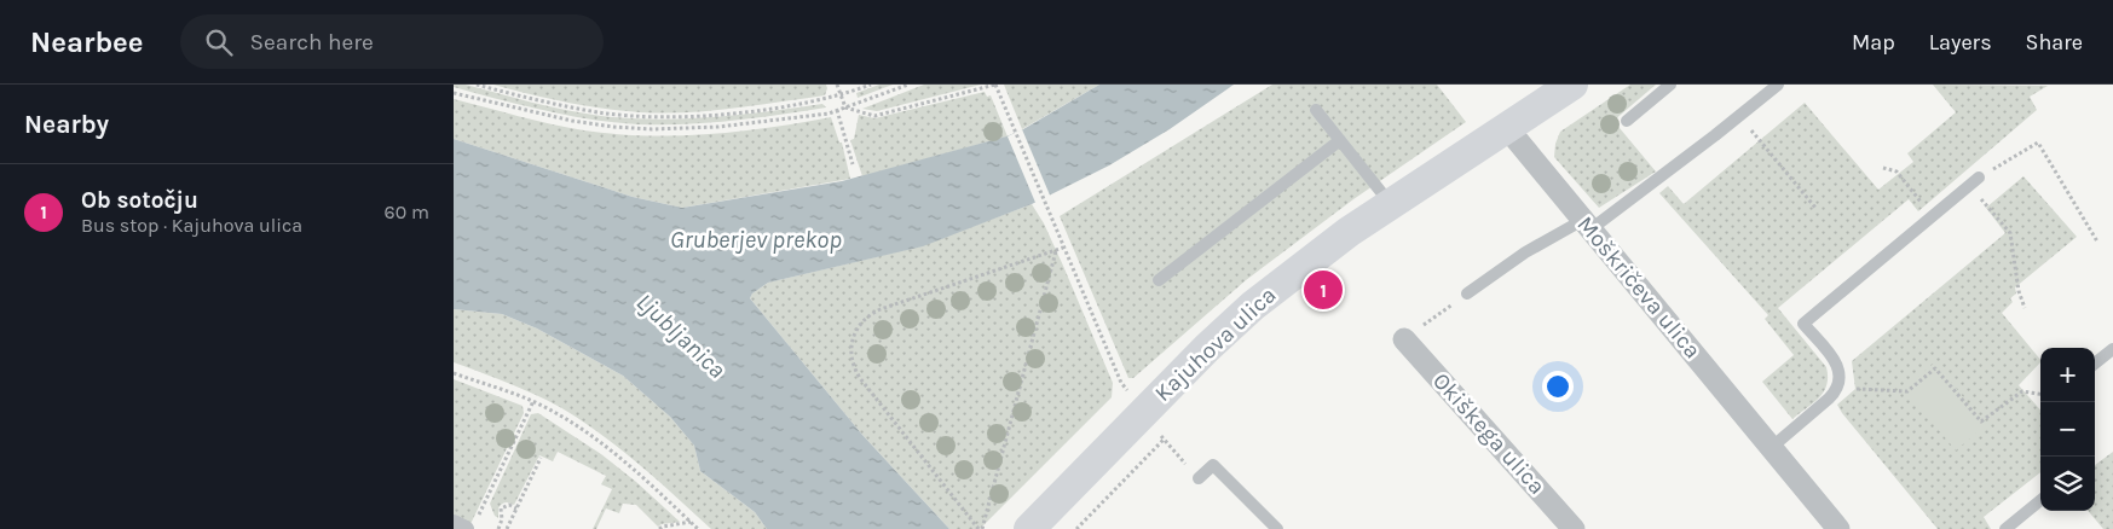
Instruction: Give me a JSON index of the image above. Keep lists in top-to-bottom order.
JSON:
{
  "streets": {
    "main road": ["Kajuhova ulica"],
    "street": ["Moškričeva ulica", "Okiškega ulica"]
  },
  "crossings": [
    ["Moškričeva ulica", "Kajuhova ulica"]
  ],
  "water": ["Gruberjev prekop", "Ljubljanica"],
  "page": {
    "header": "Nearbee",
    "search": "Search here",
    "nav": ["Map", "Layers", "Share"],
    "heading": "Nearby",
    "list": [
      {
        "mark": "1",
        "name": "Ob sotočju",
        "note": "Bus stop · Kajuhova ulica",
        "value": "60 m"
      }
    ],
    "pins": "1",
    "map_buttons": ["+", "−"]
  }
}
